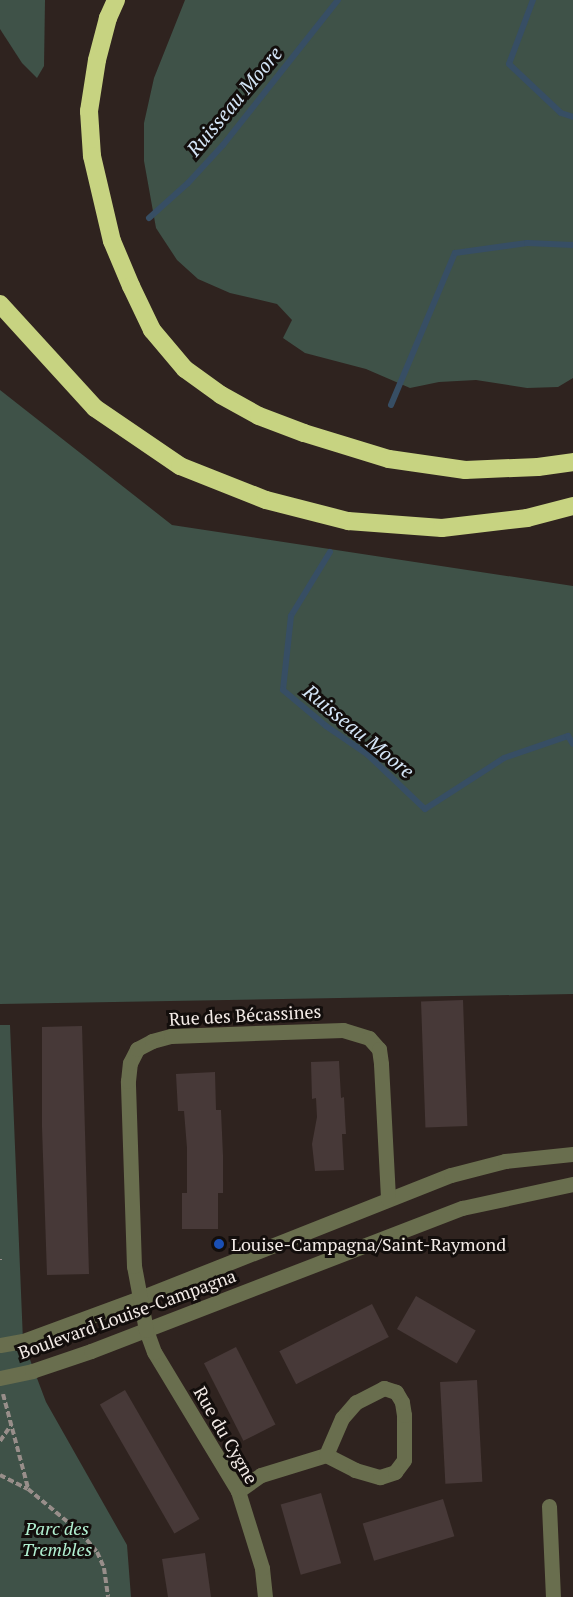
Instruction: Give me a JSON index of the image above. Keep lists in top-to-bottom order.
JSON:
{
  "streets": {
    "street": ["Rue des Bécassines", "Boulevard Louise-Campagna", "Rue du Cygne"]
  },
  "crossings": [
    ["Rue des Bécassines", "Boulevard Louise-Campagna"],
    ["Rue des Bécassines", "Rue du Cygne"],
    ["Boulevard Louise-Campagna", "Rue du Cygne"]
  ],
  "water": ["Ruisseau Moore"],
  "parks": ["Parc des Trembles"],
  "places": ["Louise-Campagna/Saint-Raymond"]
}
